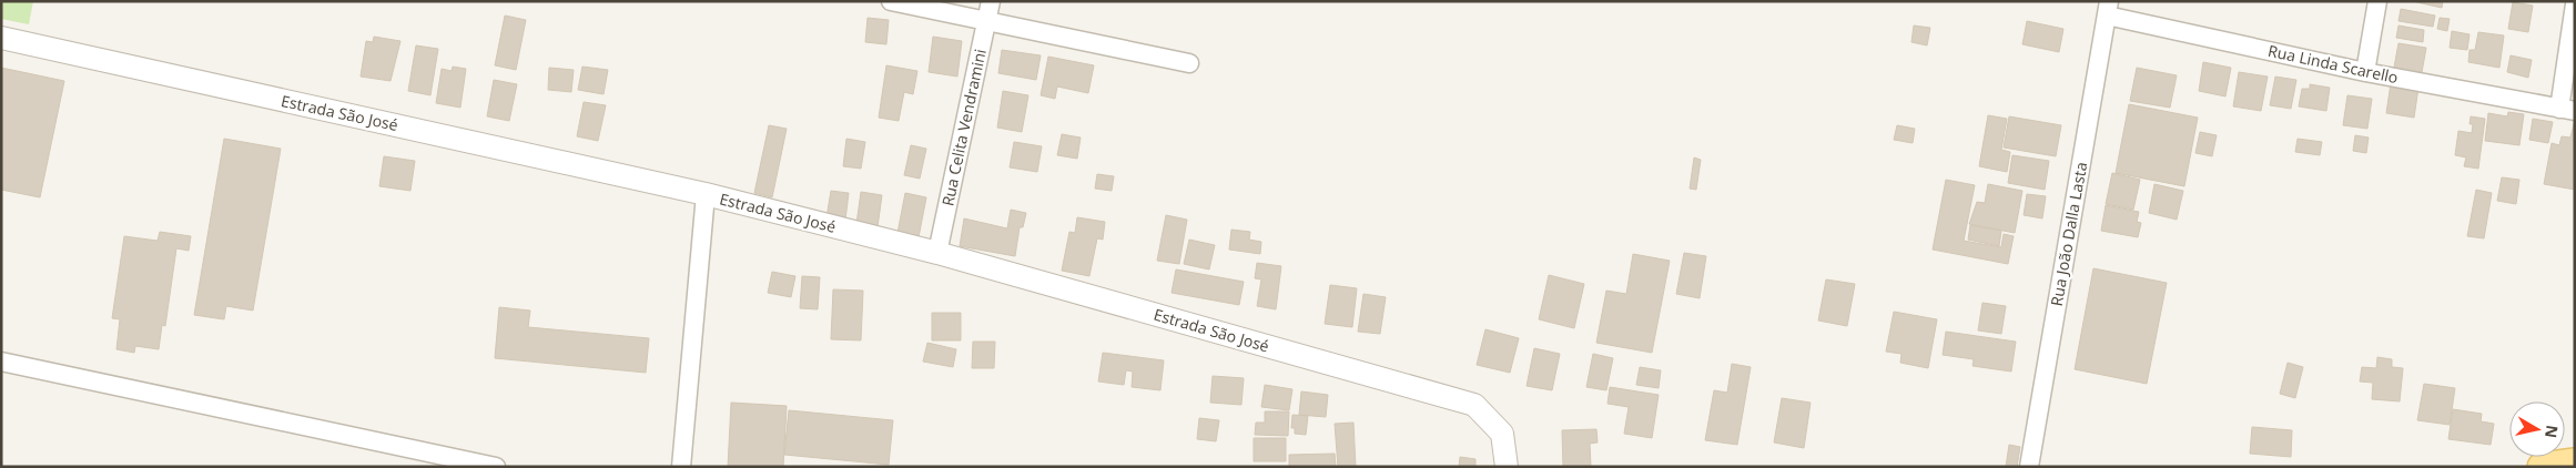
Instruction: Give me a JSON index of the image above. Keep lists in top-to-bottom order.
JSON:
{
  "streets": {
    "street": [
      "Rua Linda Scarello",
      "Estrada São José",
      "Rua Celita Vendramini",
      "Rua João Dalla Lasta"
    ]
  },
  "crossings": [
    ["Rua Linda Scarello", "Rua João Dalla Lasta"],
    ["Estrada São José", "Rua Celita Vendramini"]
  ],
  "north": "right"
}
